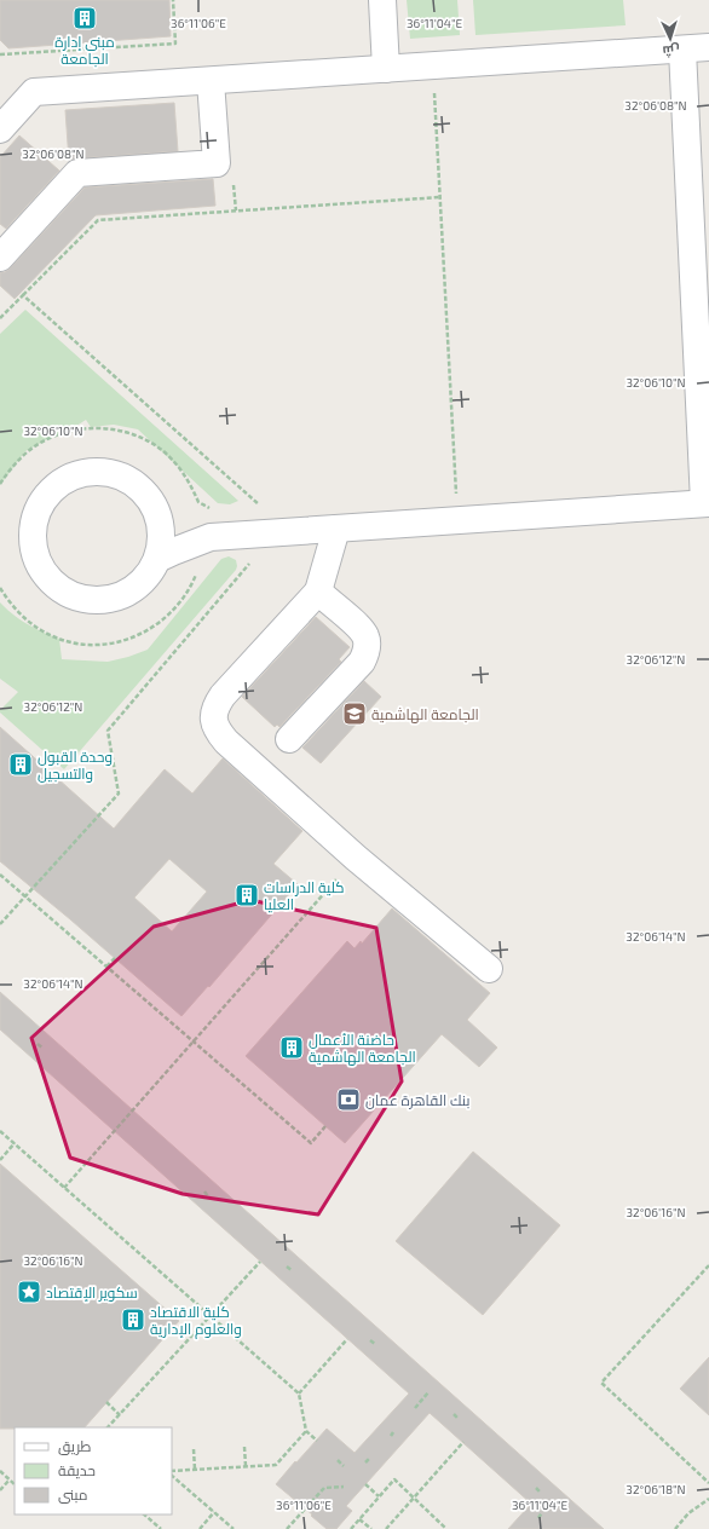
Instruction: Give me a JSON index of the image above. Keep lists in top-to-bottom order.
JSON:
{
  "places": {
    "building": [
      "مبنى إدارة الجامعة",
      "وحدة القبول والتسجيل",
      "كلية الدراسات العليا",
      "حاضنة الأعمال الجامعة الهاشمية",
      "كلية الاقتصاد والعلوم الإدارية"
    ],
    "school or university": ["الجامعة الهاشمية"],
    "bank": ["بنك القاهرة عمان"],
    "place": ["سكوير الإقتصاد"]
  },
  "legend": ["طريق", "حديقة", "مبنى"],
  "north": "bottom",
  "coordinates": [
    "36°11'06\"E",
    "36°11'04\"E",
    "32°06'08\"N",
    "32°06'10\"N",
    "32°06'12\"N",
    "32°06'14\"N",
    "32°06'16\"N",
    "32°06'18\"N"
  ]
}
